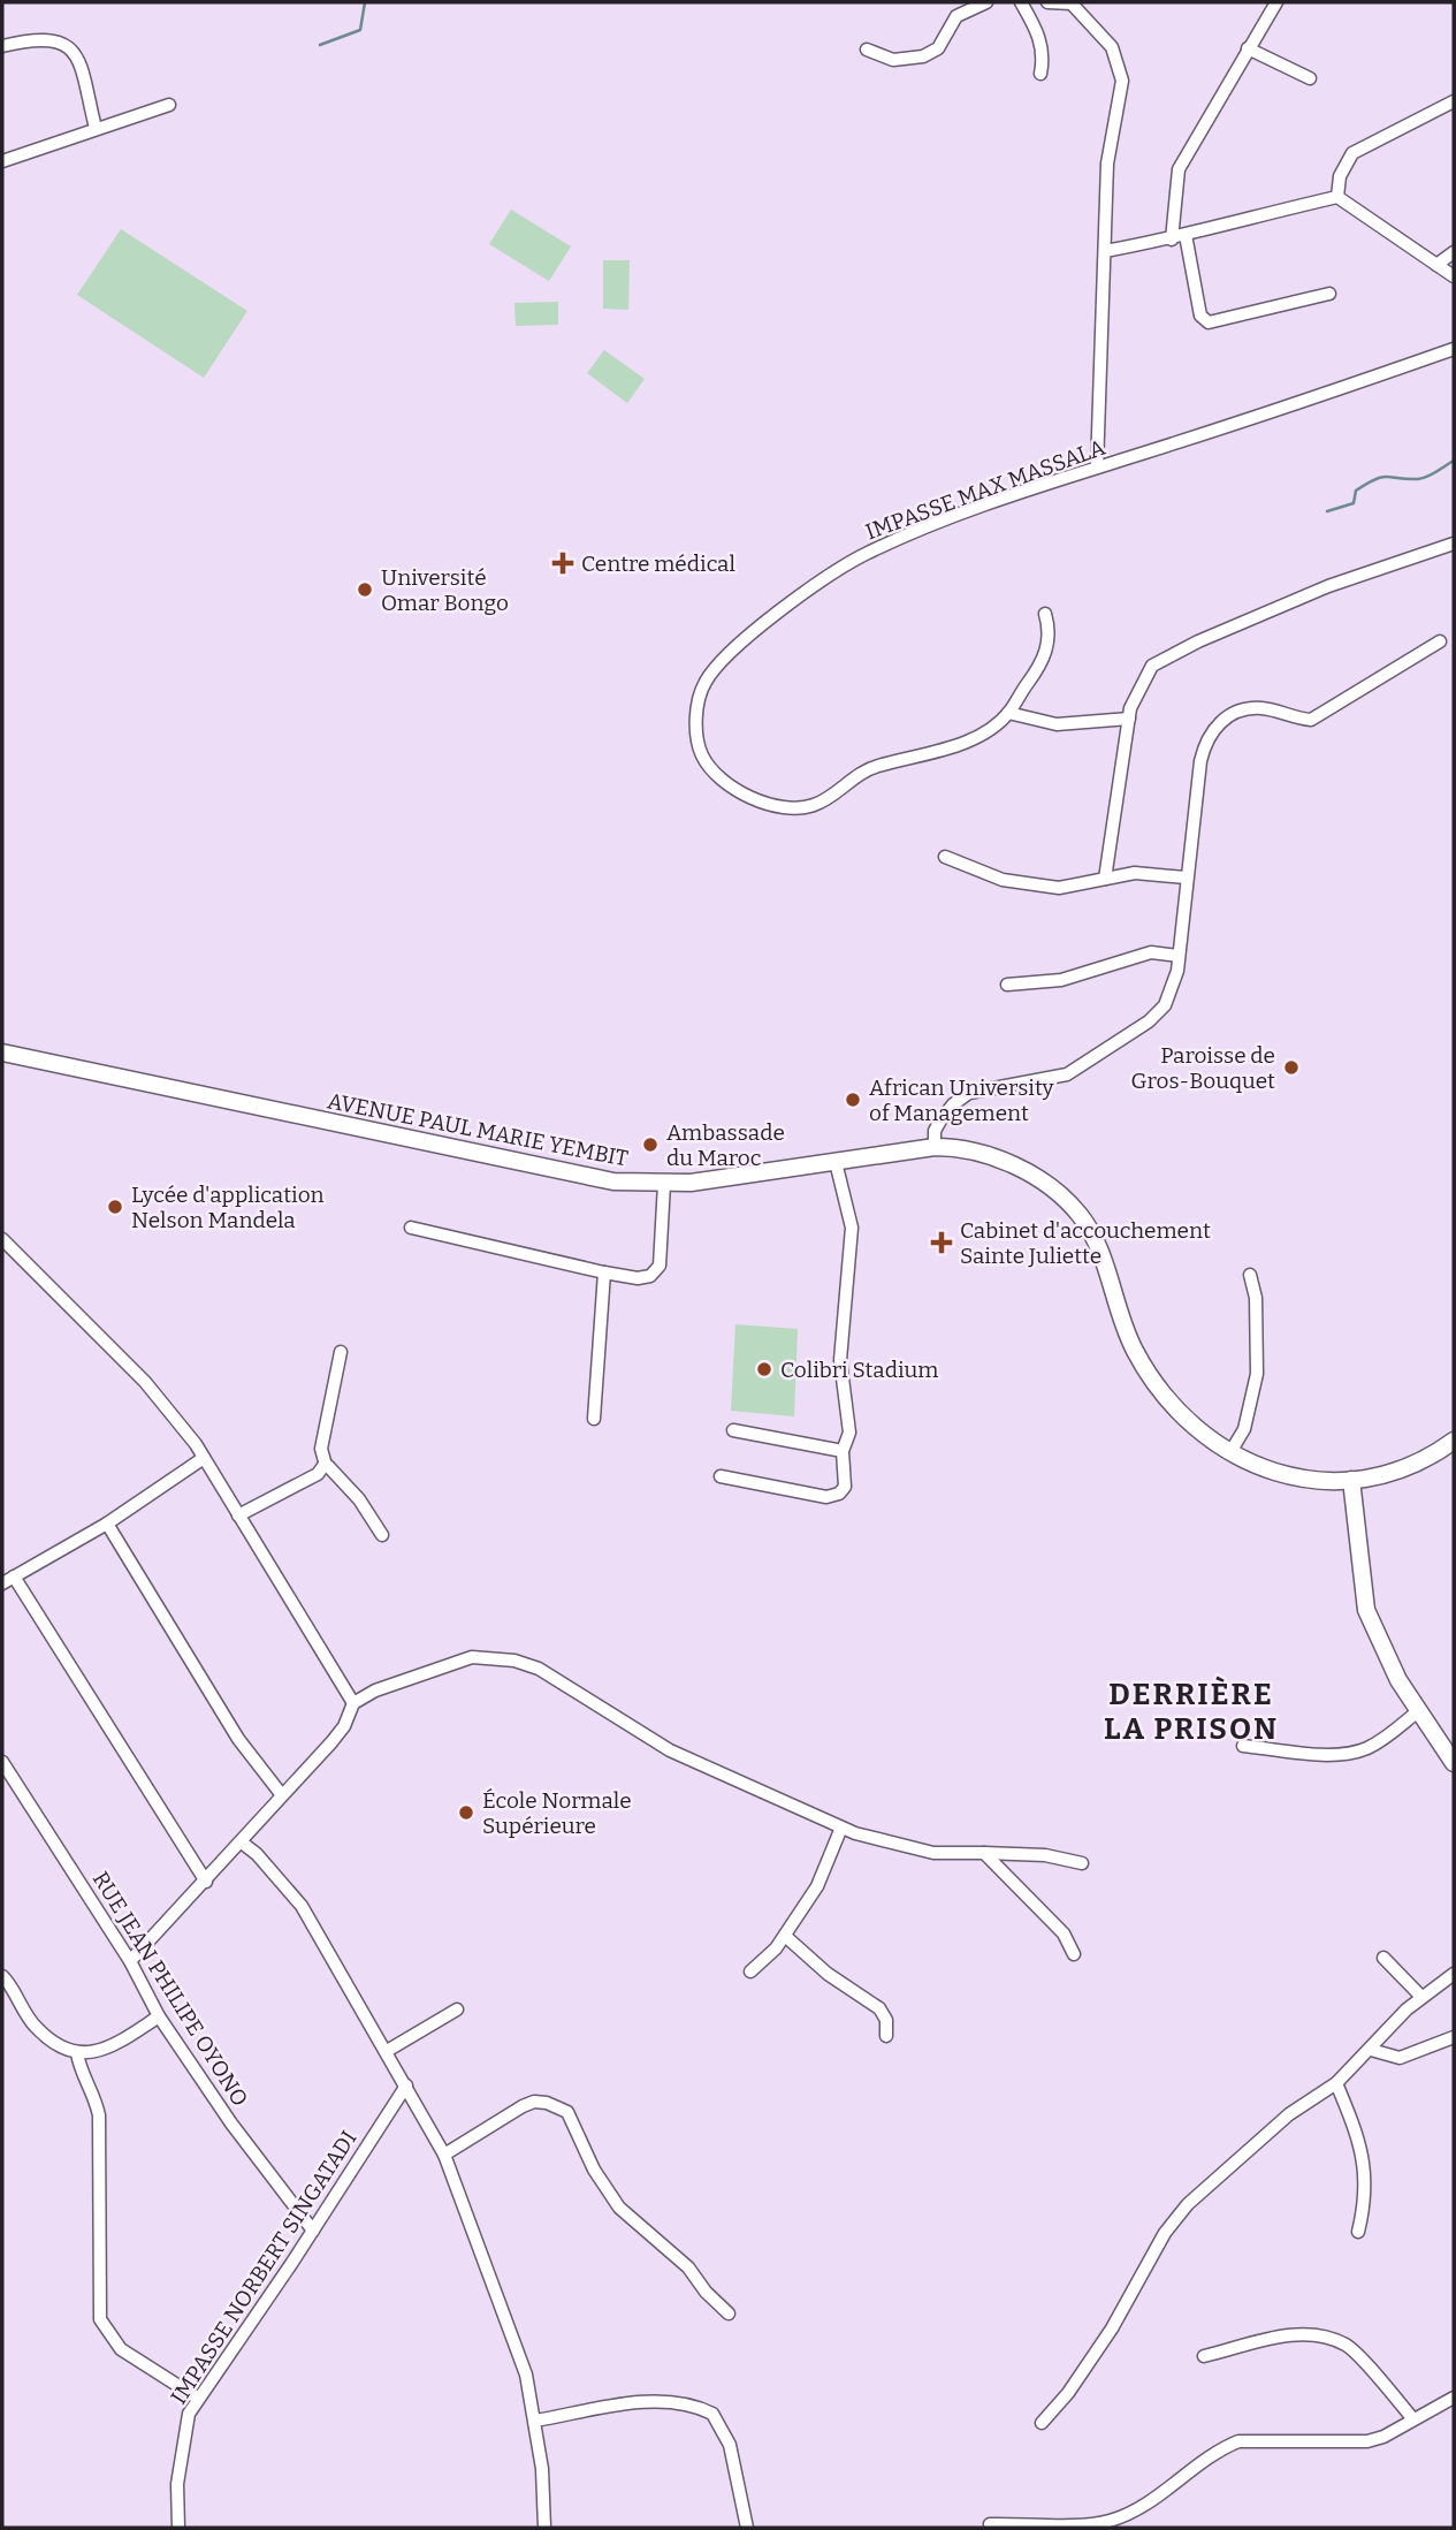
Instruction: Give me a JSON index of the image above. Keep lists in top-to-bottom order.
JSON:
{
  "streets": {
    "main road": ["AVENUE PAUL MARIE YEMBIT"],
    "street": ["IMPASSE MAX MASSALA", "RUE JEAN PHILIPE OYONO", "IMPASSE NORBERT SINGATADI"]
  },
  "crossings": [
    ["RUE JEAN PHILIPE OYONO", "IMPASSE NORBERT SINGATADI"]
  ],
  "districts": ["DERRIÈRE LA PRISON"],
  "places": {
    "health": ["Centre médical", "Cabinet d'accouchement Sainte Juliette"],
    "other": [
      "Université Omar Bongo",
      "Paroisse de Gros-Bouquet",
      "African University of Management",
      "Ambassade du Maroc",
      "Lycée d'application Nelson Mandela",
      "Colibri Stadium",
      "École Normale Supérieure"
    ]
  }
}
